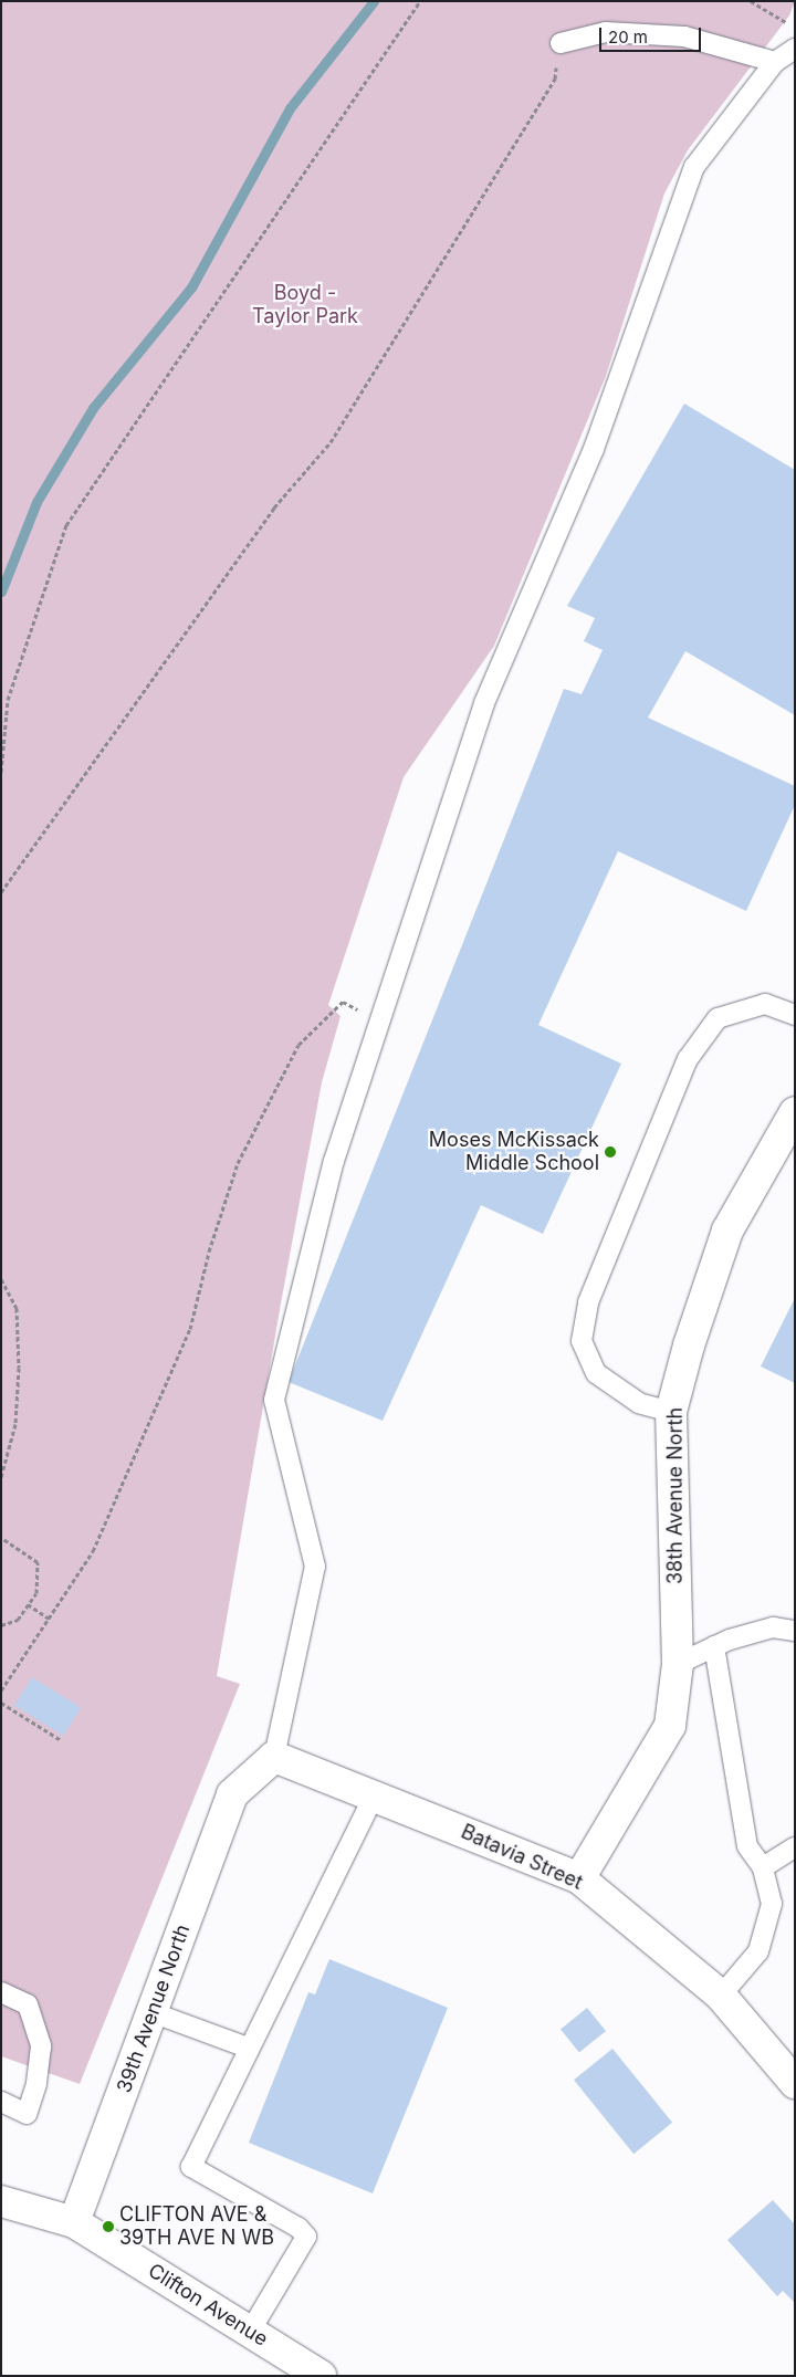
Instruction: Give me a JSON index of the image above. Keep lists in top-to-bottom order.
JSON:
{
  "streets": {
    "street": [
      "38th Avenue North",
      "Batavia Street",
      "39th Avenue North",
      "Clifton Avenue"
    ]
  },
  "crossings": [
    ["38th Avenue North", "Batavia Street"],
    ["Batavia Street", "39th Avenue North"],
    ["39th Avenue North", "Clifton Avenue"]
  ],
  "parks": ["Boyd - Taylor Park"],
  "places": ["Moses McKissack Middle School", "CLIFTON AVE & 39TH AVE N WB"],
  "scale_bar": "20 m"
}
